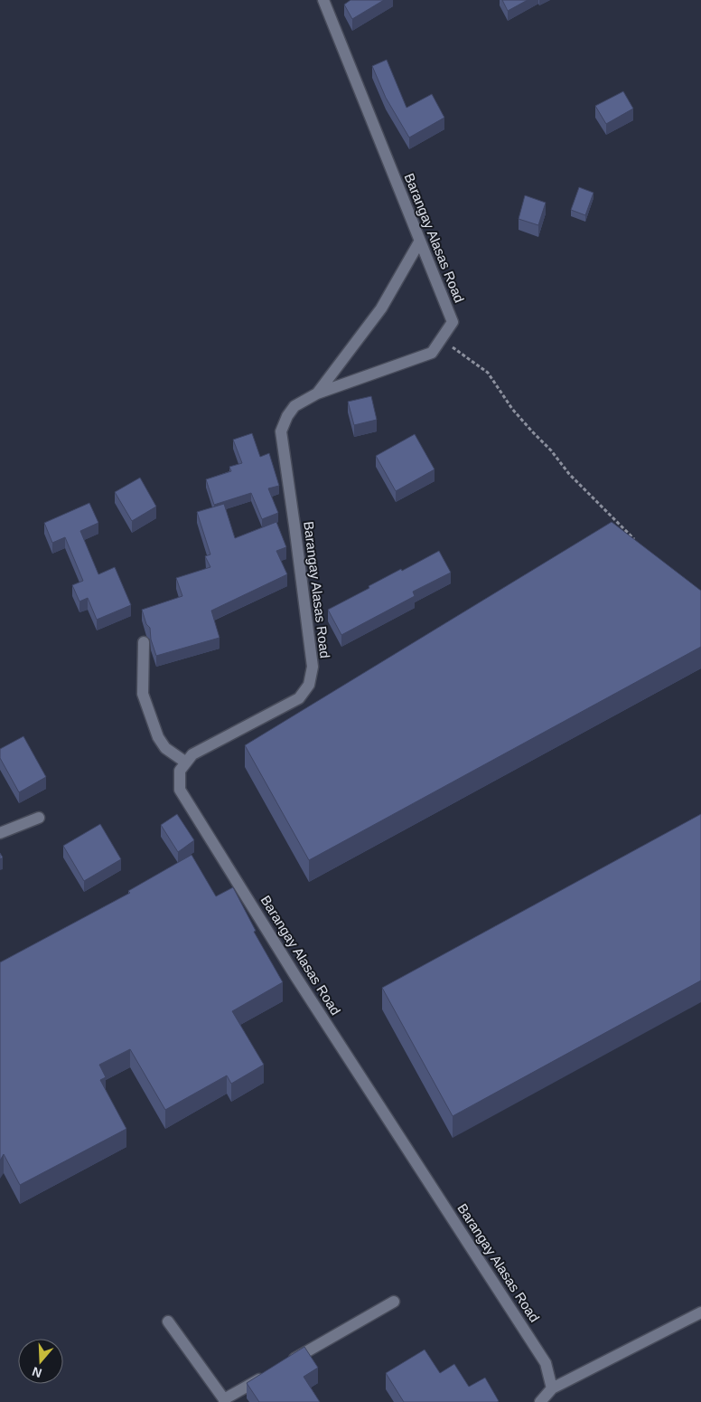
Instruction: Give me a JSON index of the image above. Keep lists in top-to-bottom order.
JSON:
{
  "streets": {
    "street": ["Barangay Alasas Road"]
  },
  "north": "bottom"
}
